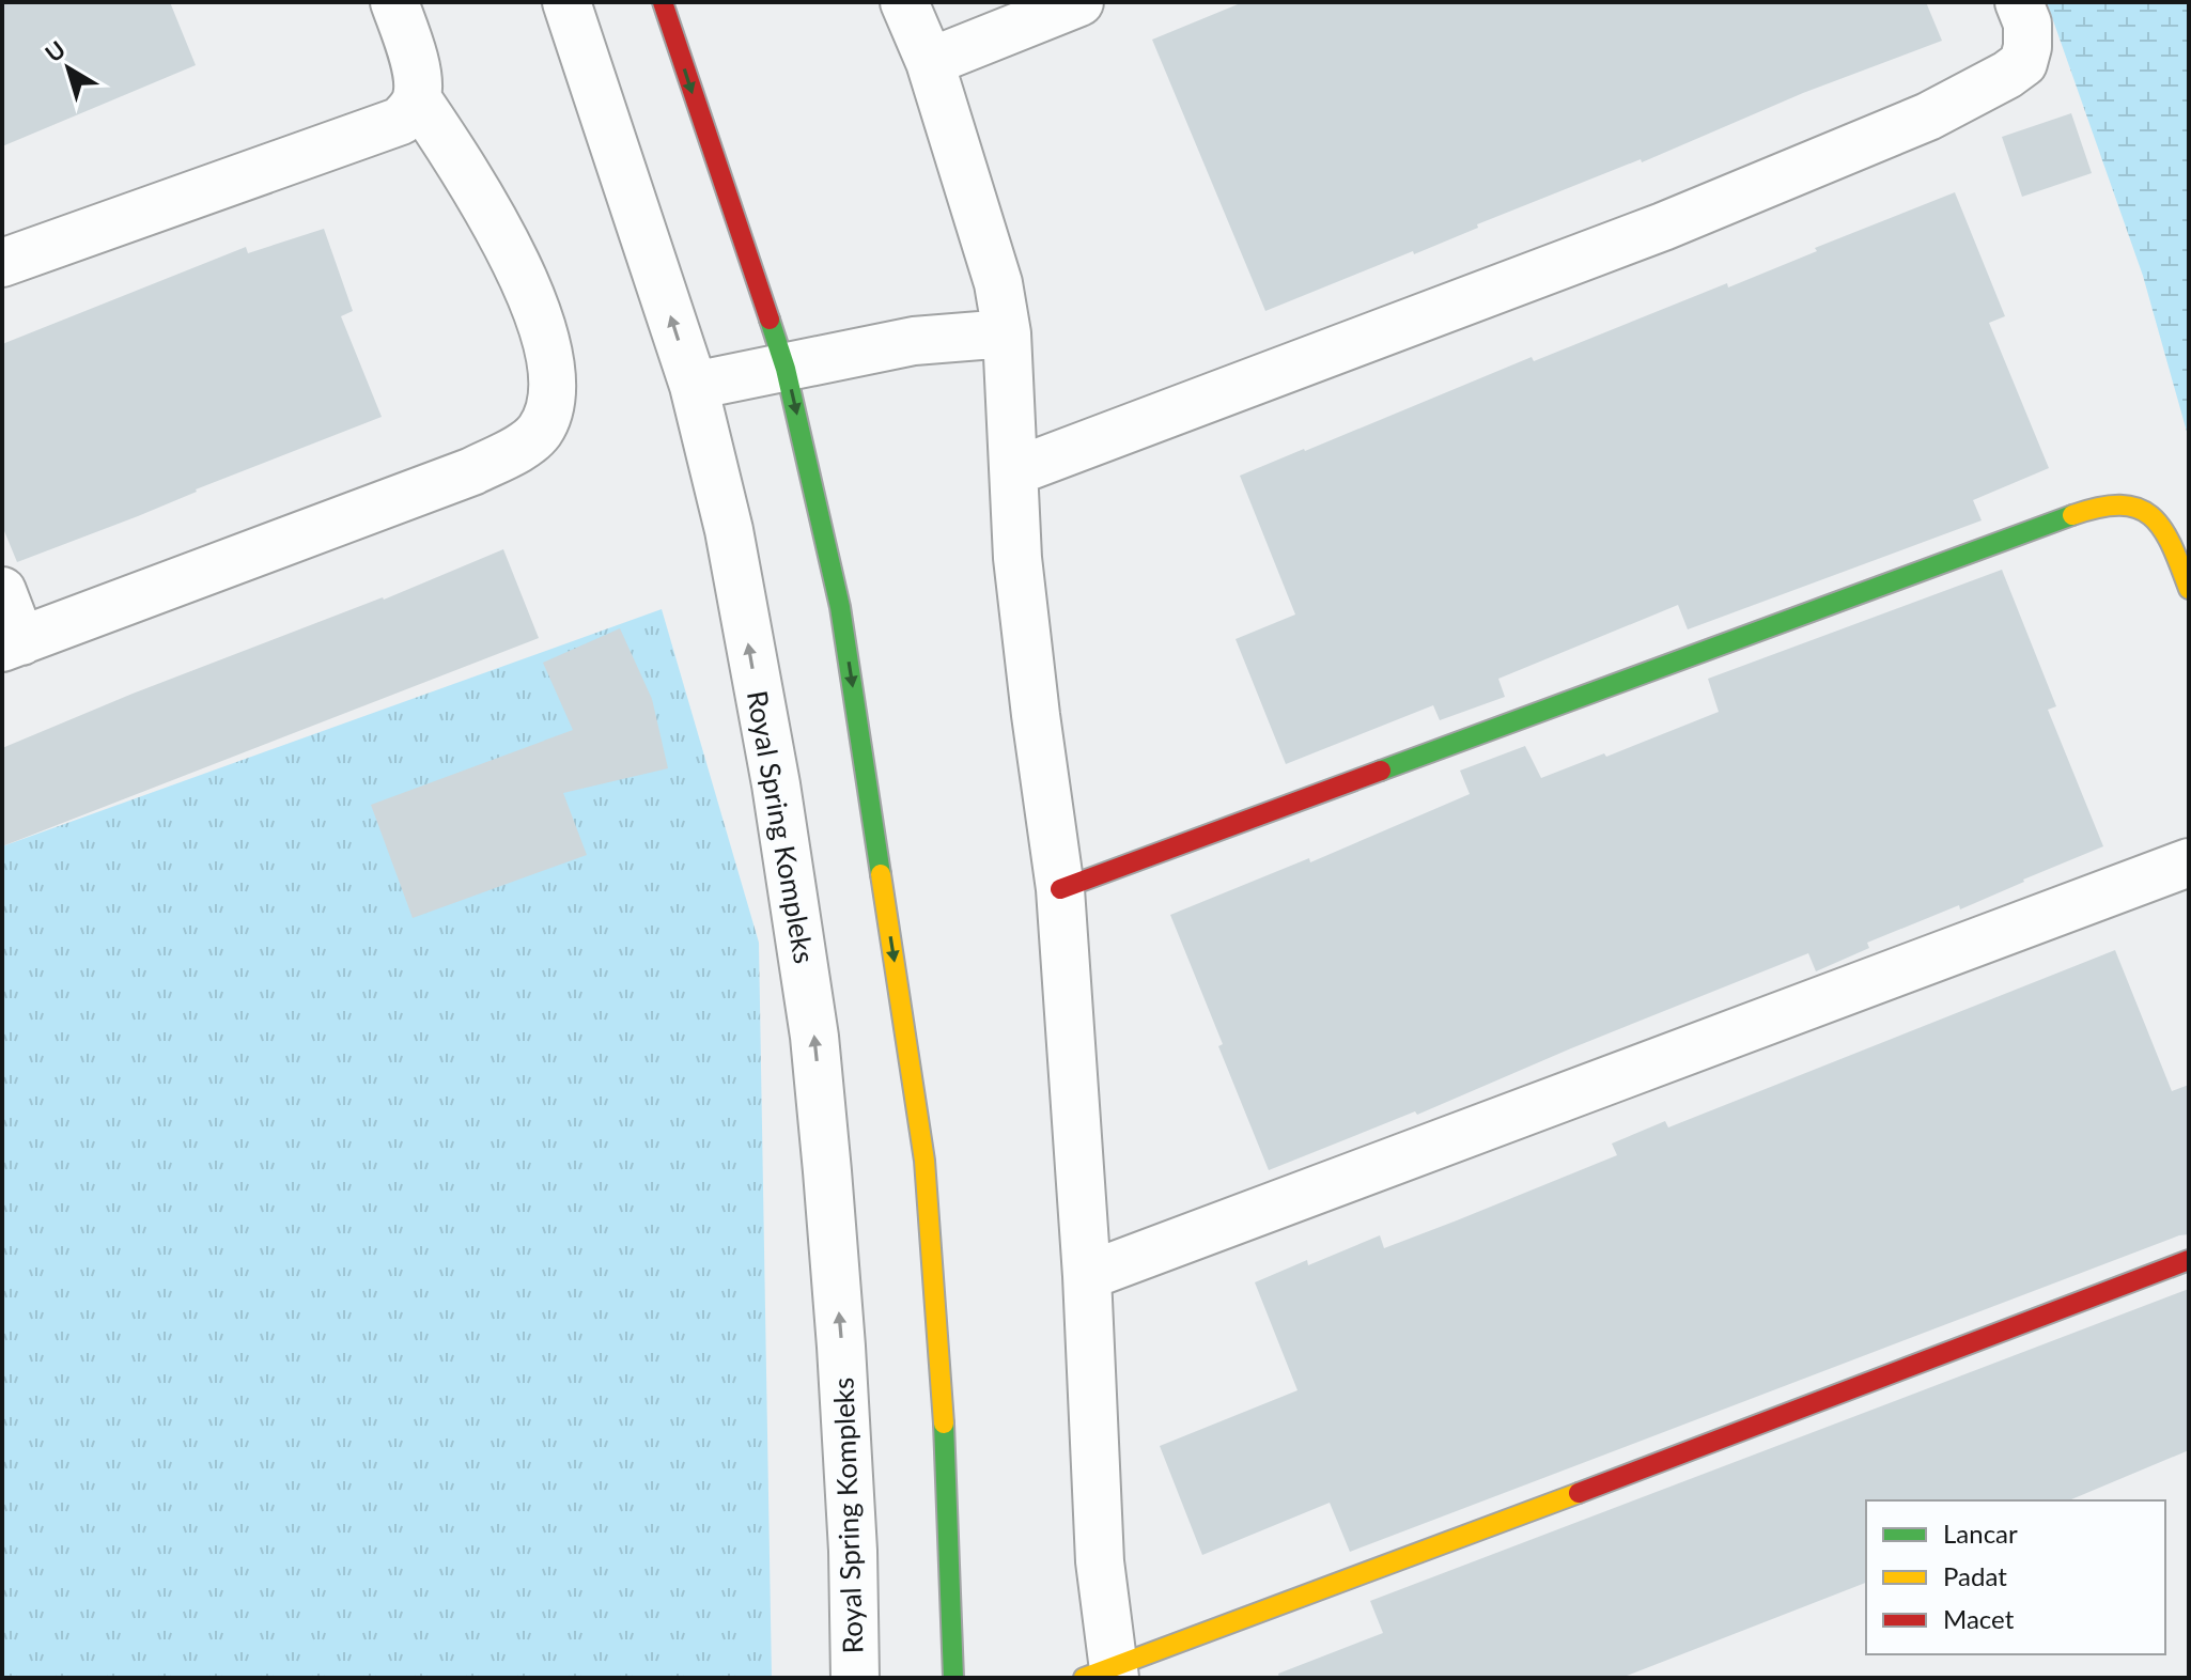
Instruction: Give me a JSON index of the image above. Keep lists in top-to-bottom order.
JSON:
{
  "streets": {
    "street": ["Royal Spring Kompleks"]
  },
  "legend": ["Lancar", "Padat", "Macet"],
  "north": "top left"
}
